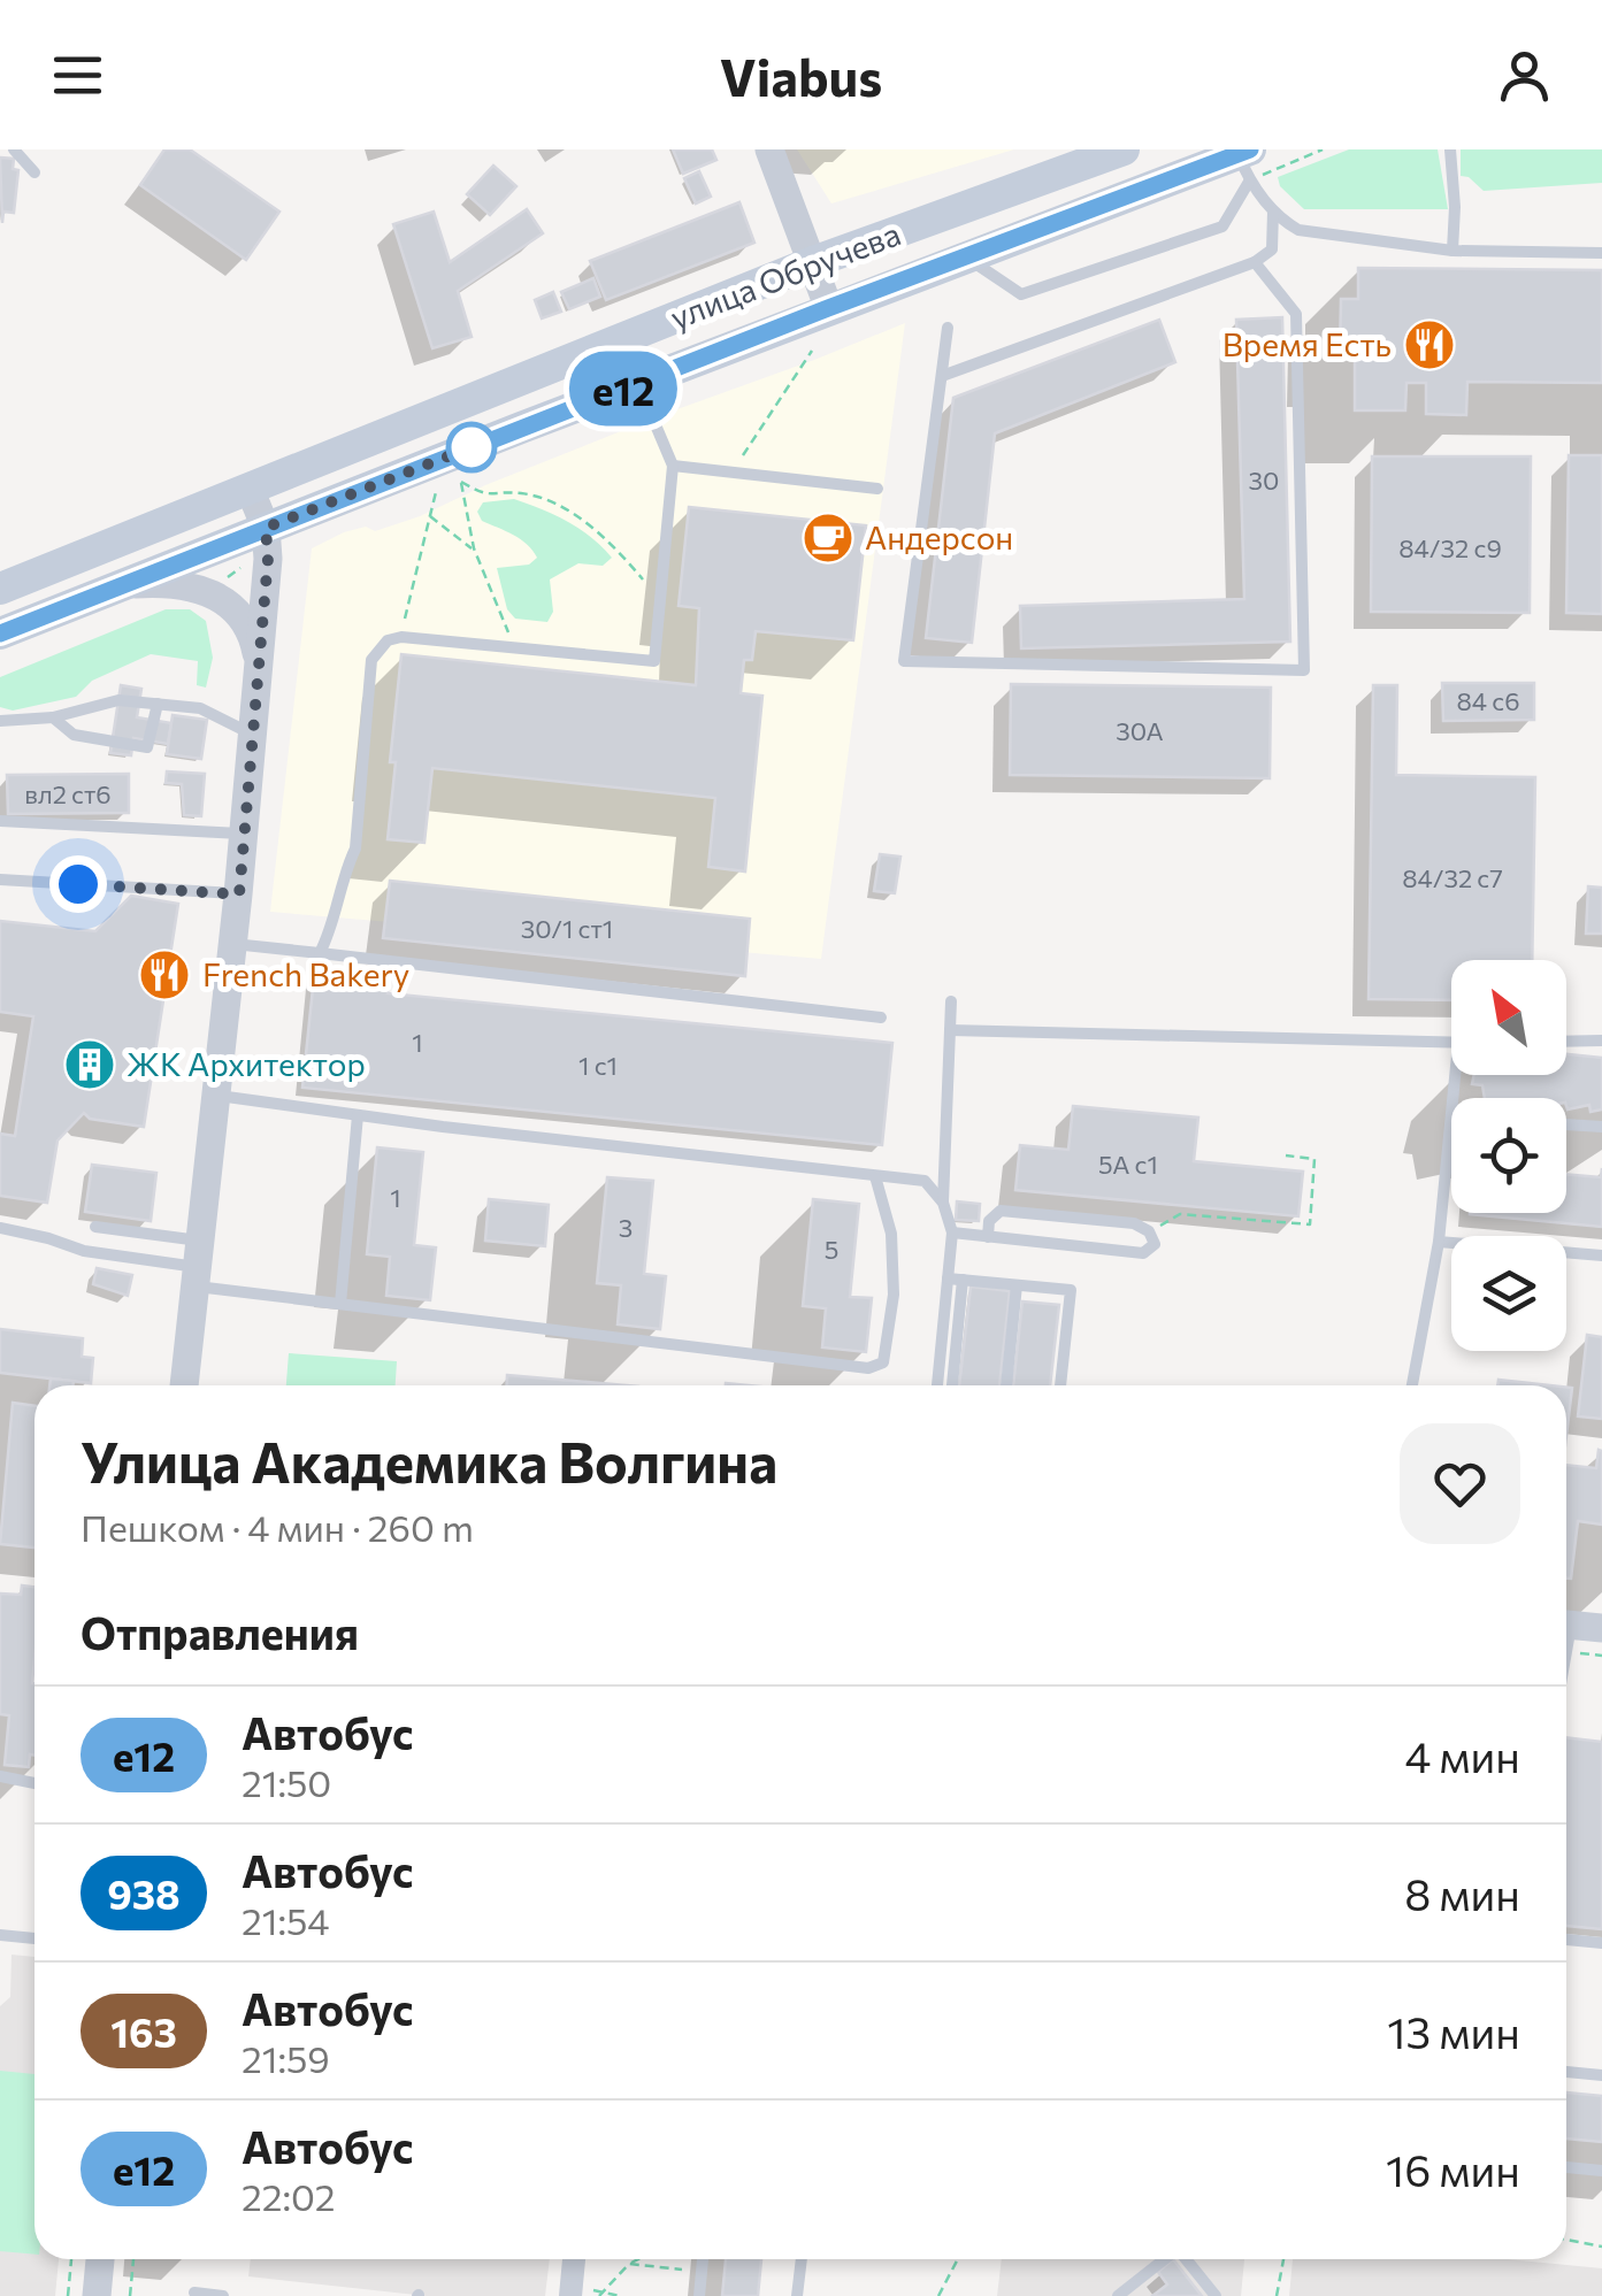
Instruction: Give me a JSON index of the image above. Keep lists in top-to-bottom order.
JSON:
{
  "streets": {
    "main road": ["улица Обручева"]
  },
  "places": {
    "restaurant": ["Время Есть", "French Bakery"],
    "cafe": ["Андерсон"],
    "building": ["ЖК Архитектор"]
  },
  "lines": ["bus line е12"],
  "house_numbers": [
    "30",
    "84/32 с9",
    "84 с6",
    "30А",
    "вл2 ст6",
    "84/32 с7",
    "30/1 ст1",
    "1",
    "1 с1",
    "5А с1",
    "1",
    "3",
    "5"
  ],
  "north": "top left",
  "page": {
    "header": "Viabus",
    "on_map": "е12",
    "heading": [
      ["Улица Академика Волгина", "Пешком · 4 мин · 260 m"],
      "Отправления"
    ],
    "list": [
      {
        "mark": "е12",
        "name": "Автобус",
        "note": "21:50",
        "value": "4 мин"
      },
      {
        "mark": "938",
        "name": "Автобус",
        "note": "21:54",
        "value": "8 мин"
      },
      {
        "mark": "163",
        "name": "Автобус",
        "note": "21:59",
        "value": "13 мин"
      },
      {
        "mark": "е12",
        "name": "Автобус",
        "note": "22:02",
        "value": "16 мин"
      }
    ]
  }
}
